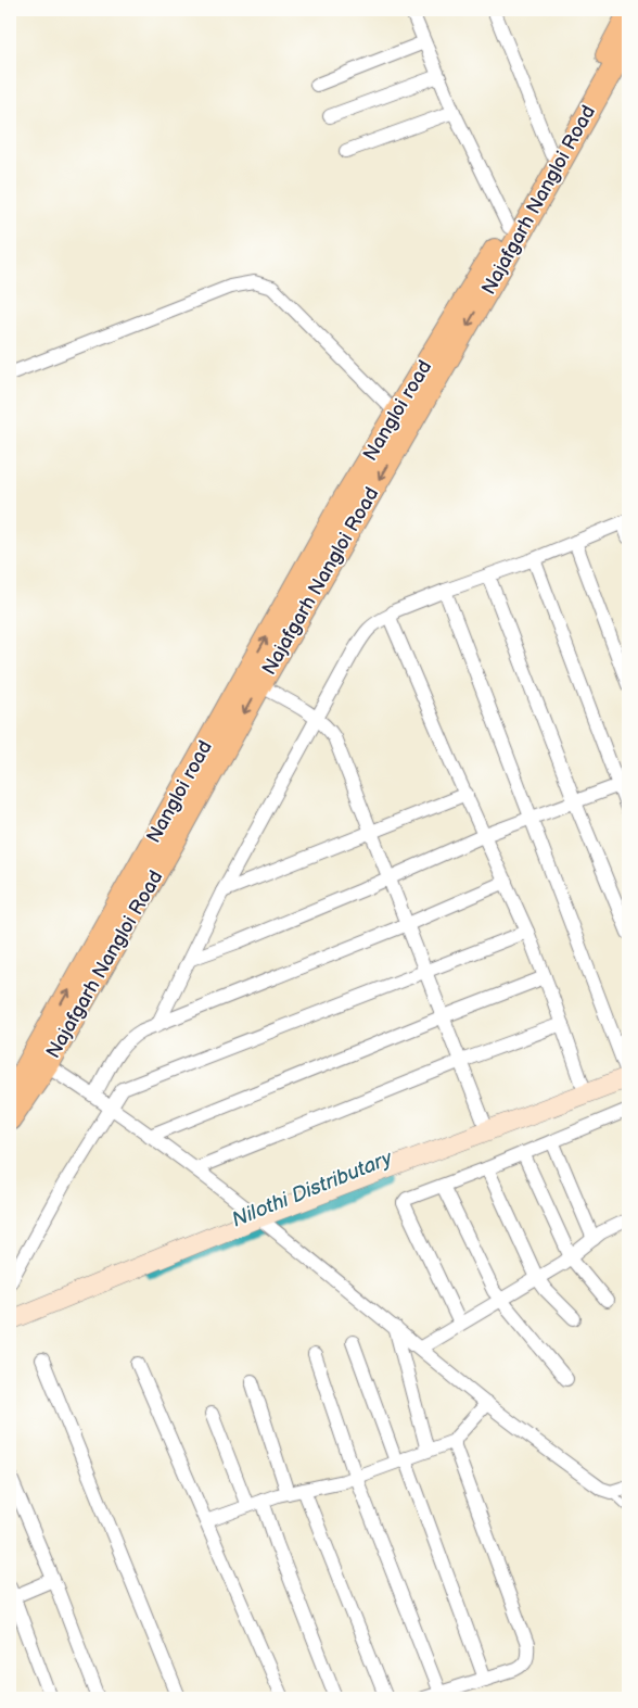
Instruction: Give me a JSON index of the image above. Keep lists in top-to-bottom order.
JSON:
{
  "streets": {
    "main road": ["Najafgarh Nangloi Road", "Nangloi road"]
  },
  "crossings": [
    ["Najafgarh Nangloi Road", "Nangloi road"]
  ],
  "one_way": ["Najafgarh Nangloi Road", "Nangloi road"],
  "water": ["Nilothi Distributary"]
}
